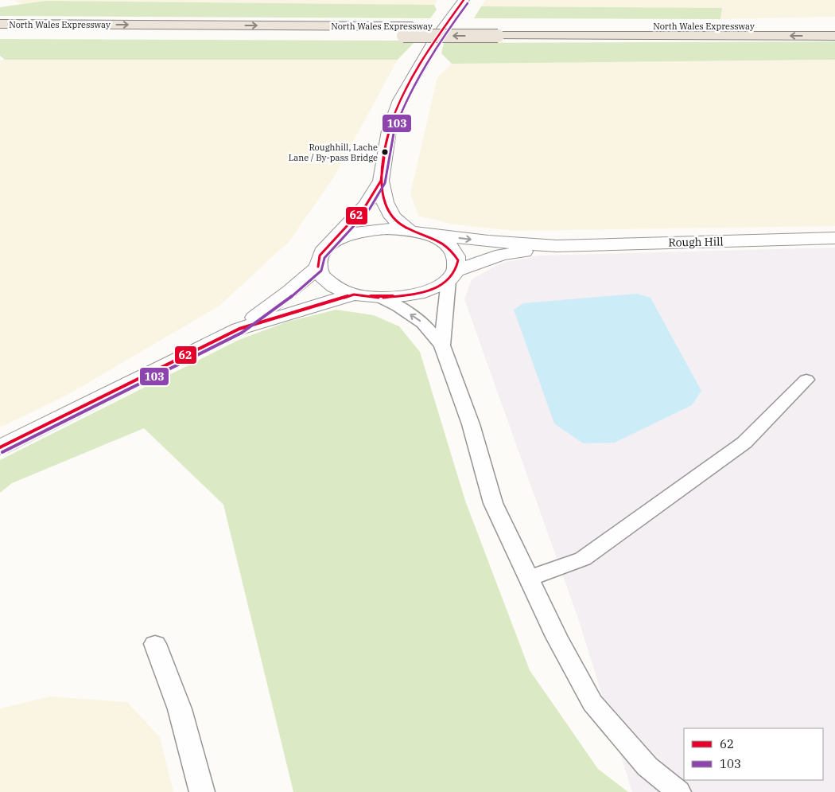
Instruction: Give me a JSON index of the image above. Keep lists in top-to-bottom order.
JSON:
{
  "streets": {
    "highway": ["North Wales Expressway"],
    "street": ["Rough Hill"]
  },
  "places": ["Roughhill, Lache Lane / By-pass Bridge"],
  "lines": ["transit line 62", "transit line 103"],
  "legend": ["62", "103"]
}
